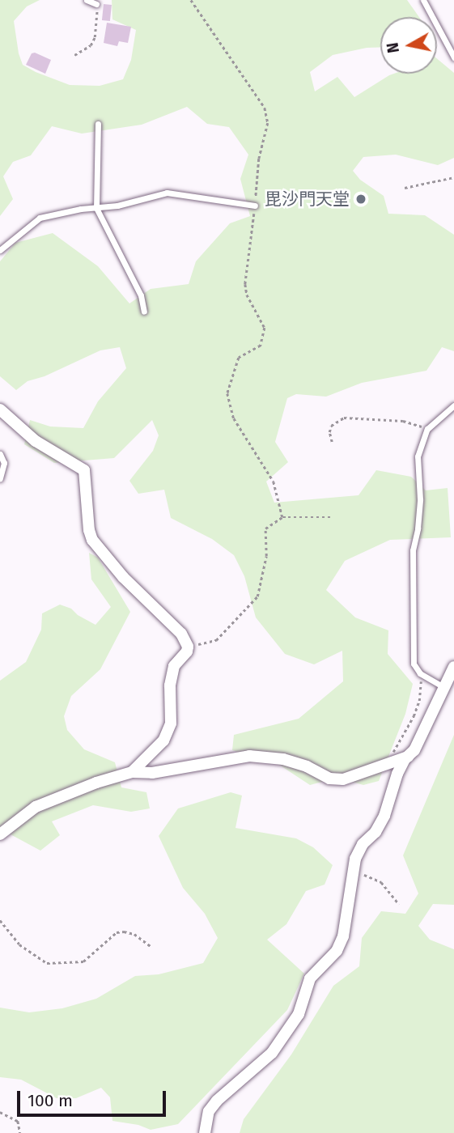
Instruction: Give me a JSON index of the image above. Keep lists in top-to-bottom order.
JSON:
{
  "places": ["毘沙門天堂"],
  "scale_bar": "100 m",
  "north": "left"
}
